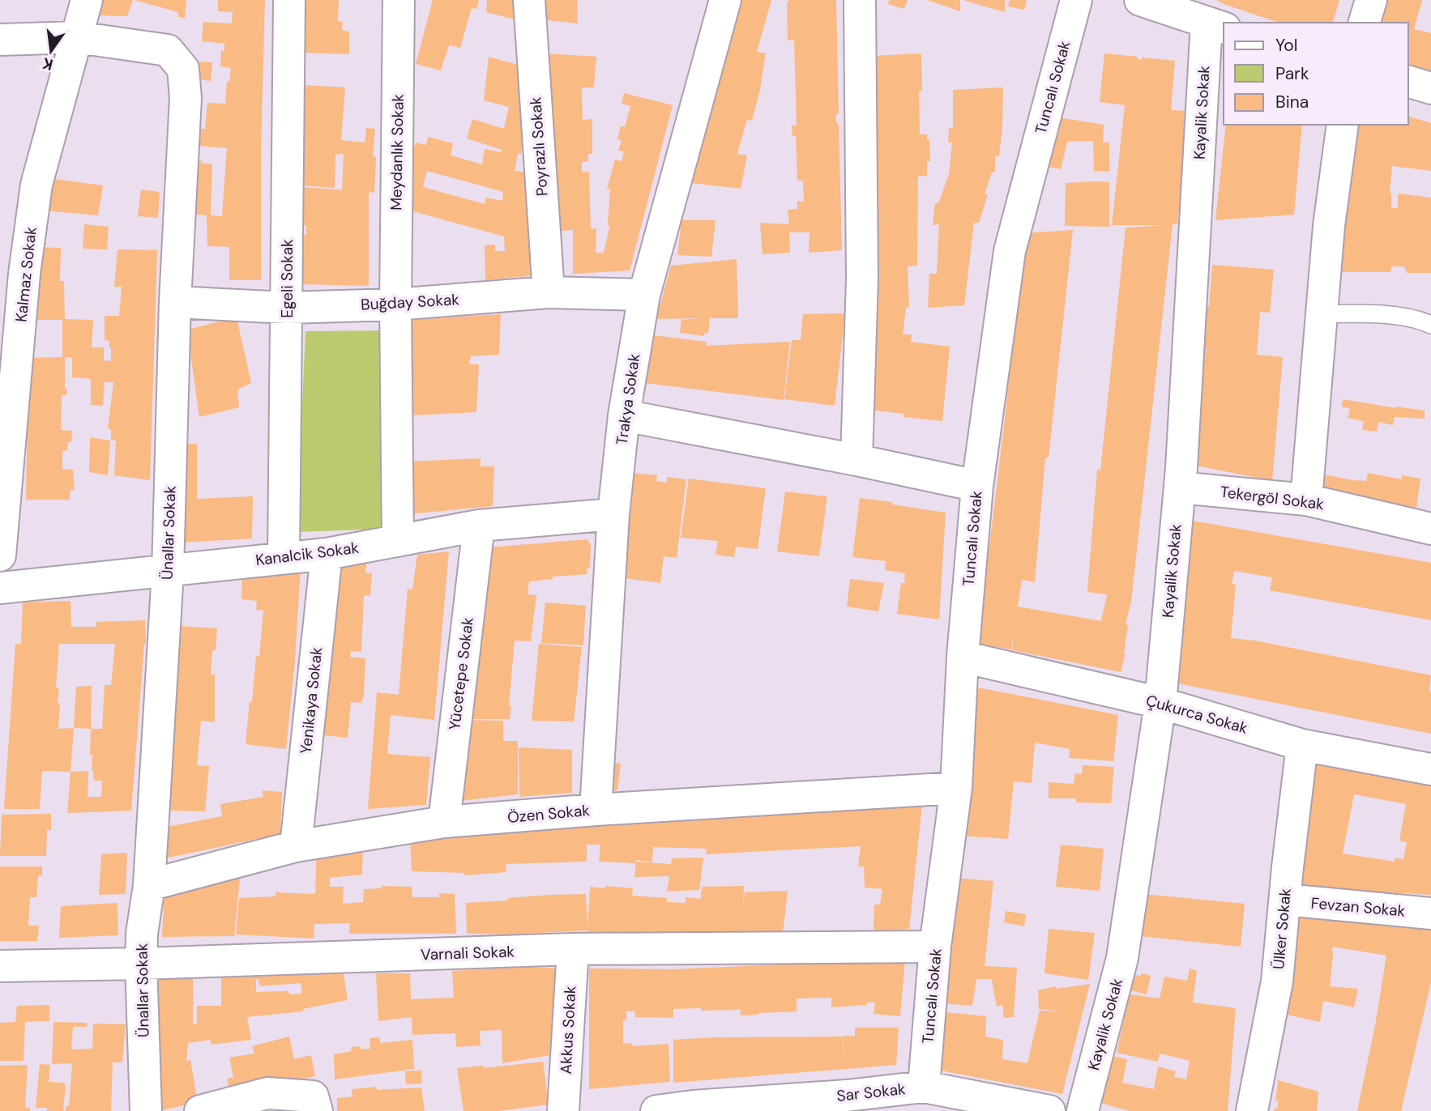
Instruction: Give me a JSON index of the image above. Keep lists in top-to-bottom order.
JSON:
{
  "streets": {
    "street": [
      "Tuncalı Sokak",
      "Kayalik Sokak",
      "Poyrazlı Sokak",
      "Meydanlık Sokak",
      "Kalmaz Sokak",
      "Egeli Sokak",
      "Buğday Sokak",
      "Trakya Sokak",
      "Tekergöl Sokak",
      "Ünallar Sokak",
      "Kanalcik Sokak",
      "Yücetepe Sokak",
      "Yenikaya Sokak",
      "Çukurca Sokak",
      "Özen Sokak",
      "Fevzan Sokak",
      "Ülker Sokak",
      "Varnali Sokak",
      "Akkus Sokak",
      "Sar Sokak"
    ]
  },
  "crossings": [
    ["Tuncalı Sokak", "Çukurca Sokak"],
    ["Tuncalı Sokak", "Özen Sokak"],
    ["Tuncalı Sokak", "Varnali Sokak"],
    ["Tuncalı Sokak", "Sar Sokak"],
    ["Kayalik Sokak", "Tekergöl Sokak"],
    ["Kayalik Sokak", "Çukurca Sokak"],
    ["Poyrazlı Sokak", "Buğday Sokak"],
    ["Meydanlık Sokak", "Buğday Sokak"],
    ["Meydanlık Sokak", "Kanalcik Sokak"],
    ["Kalmaz Sokak", "Ünallar Sokak"],
    ["Egeli Sokak", "Buğday Sokak"],
    ["Egeli Sokak", "Kanalcik Sokak"],
    ["Buğday Sokak", "Trakya Sokak"],
    ["Buğday Sokak", "Ünallar Sokak"],
    ["Trakya Sokak", "Kanalcik Sokak"],
    ["Trakya Sokak", "Özen Sokak"],
    ["Ünallar Sokak", "Kanalcik Sokak"],
    ["Ünallar Sokak", "Özen Sokak"],
    ["Ünallar Sokak", "Varnali Sokak"],
    ["Kanalcik Sokak", "Yücetepe Sokak"],
    ["Kanalcik Sokak", "Yenikaya Sokak"],
    ["Yücetepe Sokak", "Özen Sokak"],
    ["Yenikaya Sokak", "Özen Sokak"],
    ["Çukurca Sokak", "Ülker Sokak"],
    ["Fevzan Sokak", "Ülker Sokak"],
    ["Varnali Sokak", "Akkus Sokak"]
  ],
  "legend": ["Yol", "Park", "Bina"],
  "north": "bottom"
}
